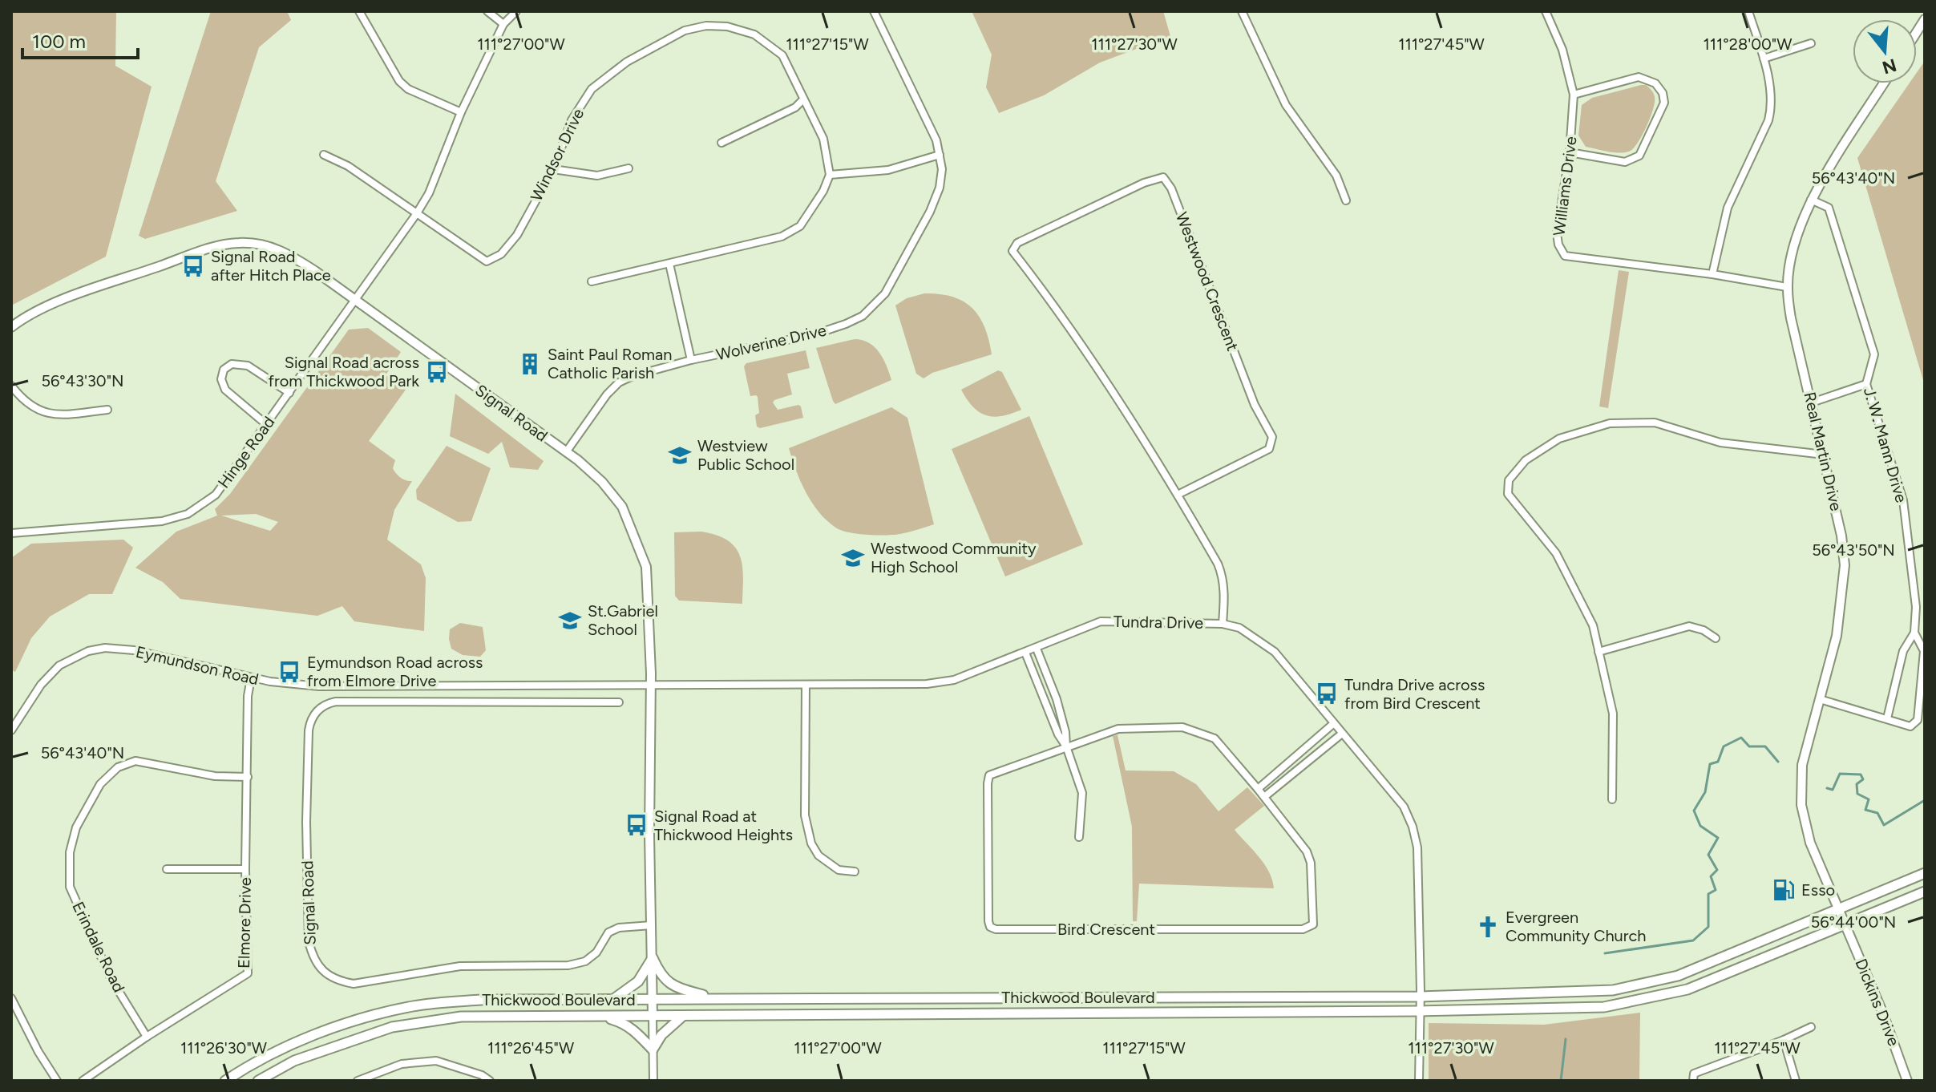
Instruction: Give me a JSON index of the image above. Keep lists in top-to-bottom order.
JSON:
{
  "streets": {
    "main road": ["Thickwood Boulevard"],
    "street": [
      "Windsor Drive",
      "Williams Drive",
      "Westwood Crescent",
      "Wolverine Drive",
      "Signal Road",
      "J. W. Mann Drive",
      "Real Martin Drive",
      "Hinge Road",
      "Tundra Drive",
      "Eymundson Road",
      "Elmore Drive",
      "Bird Crescent",
      "Erindale Road",
      "Dickins Drive"
    ]
  },
  "crossings": [
    ["Williams Drive", "Real Martin Drive"],
    ["Wolverine Drive", "Signal Road"],
    ["Signal Road", "Hinge Road"],
    ["Signal Road", "Tundra Drive"],
    ["Signal Road", "Eymundson Road"],
    ["Signal Road", "Thickwood Boulevard"],
    ["J. W. Mann Drive", "Real Martin Drive"],
    ["Real Martin Drive", "Thickwood Boulevard"],
    ["Real Martin Drive", "Dickins Drive"],
    ["Tundra Drive", "Eymundson Road"],
    ["Tundra Drive", "Thickwood Boulevard"],
    ["Eymundson Road", "Elmore Drive"],
    ["Elmore Drive", "Erindale Road"],
    ["Thickwood Boulevard", "Dickins Drive"]
  ],
  "places": {
    "bus stop": [
      "Signal Road after Hitch Place",
      "Signal Road across from Thickwood Park",
      "Eymundson Road across from Elmore Drive",
      "Tundra Drive across from Bird Crescent",
      "Signal Road at Thickwood Heights"
    ],
    "building": ["Saint Paul Roman Catholic Parish"],
    "school or university": ["Westview Public School", "Westwood Community High School", "St.Gabriel School"],
    "fuel station": ["Esso"],
    "church": ["Evergreen Community Church"]
  },
  "scale_bar": "100 m",
  "north": "bottom",
  "coordinates": [
    "111°27'00\"W",
    "111°27'15\"W",
    "111°27'30\"W",
    "111°27'45\"W",
    "111°28'00\"W",
    "56°43'40\"N",
    "56°43'30\"N",
    "56°43'50\"N",
    "56°44'00\"N",
    "111°26'30\"W",
    "111°26'45\"W"
  ]
}
